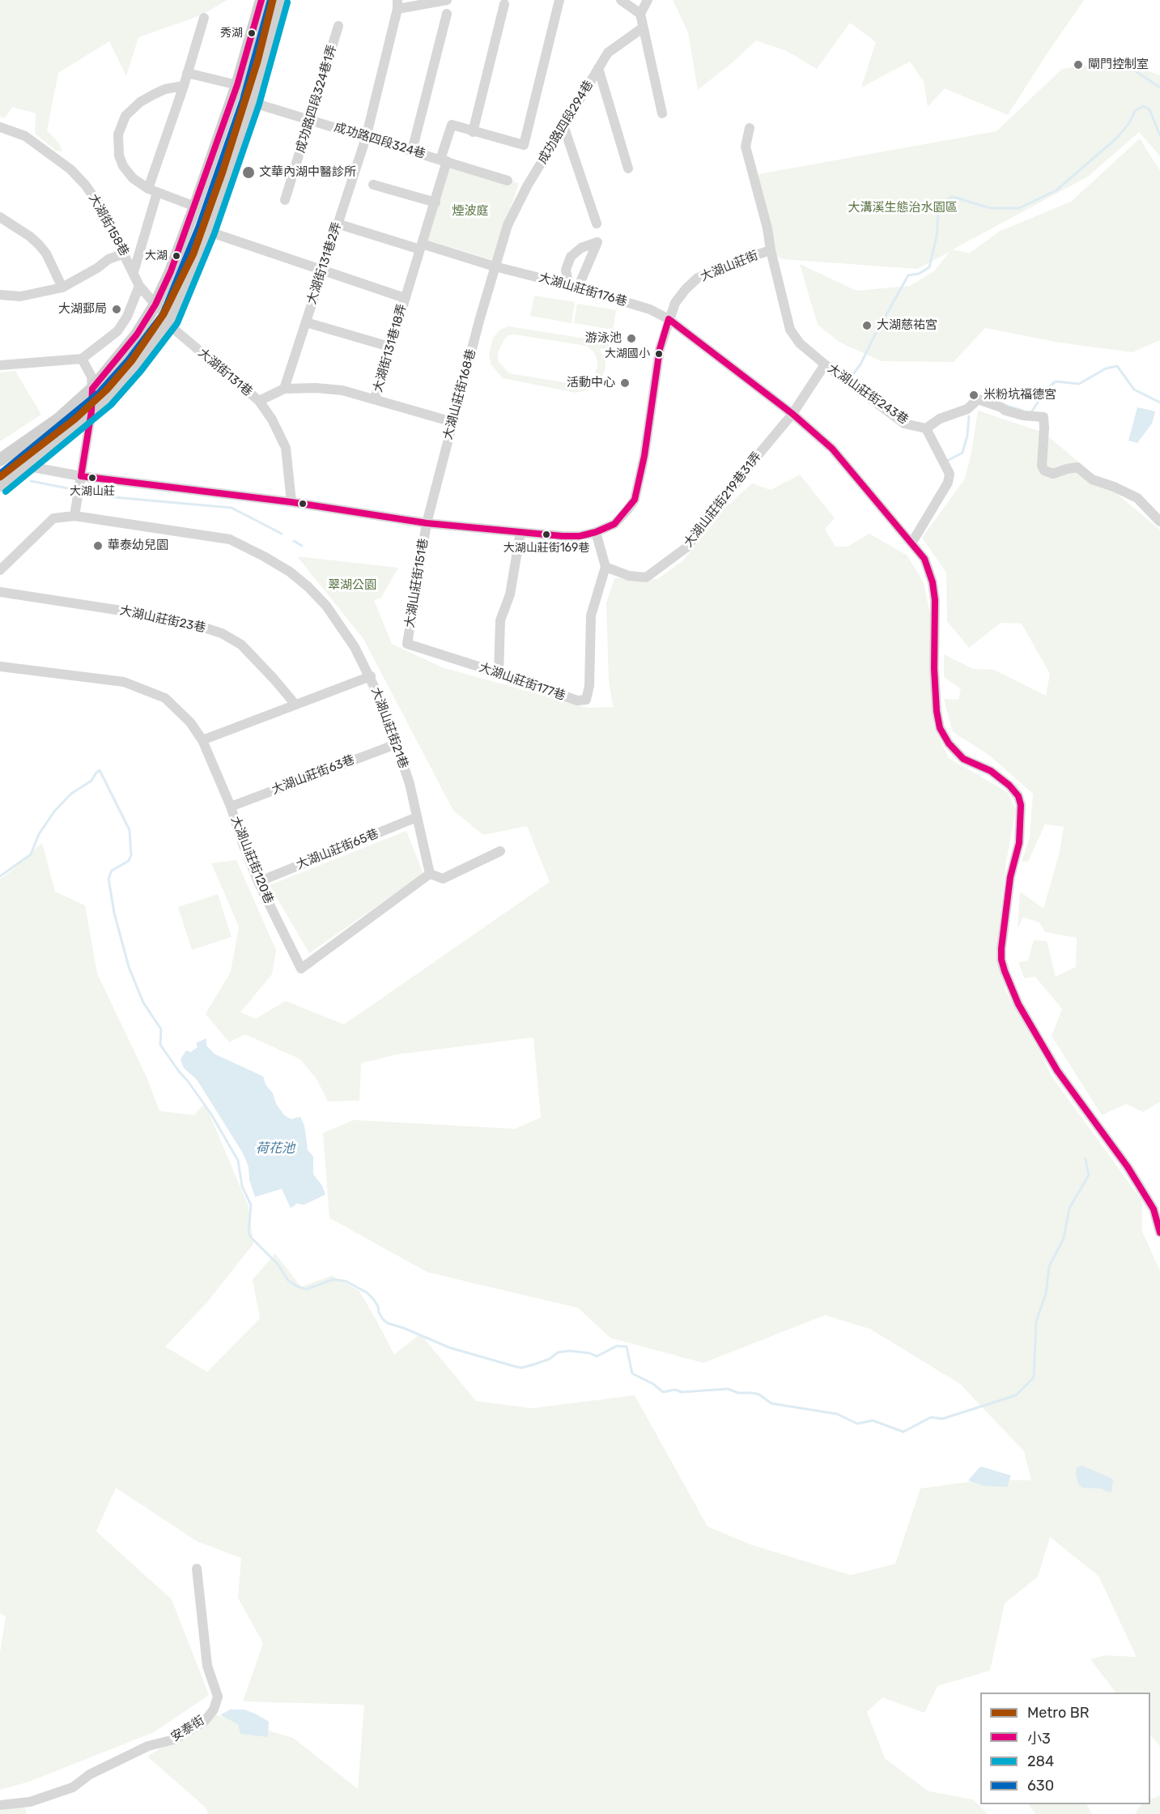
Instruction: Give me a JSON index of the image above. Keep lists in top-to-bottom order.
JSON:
{
  "streets": {
    "street": [
      "成功路四段324巷1弄",
      "成功路四段294巷",
      "成功路四段324巷",
      "大湖街158巷",
      "大湖街131巷2弄",
      "大湖山莊街",
      "大湖山莊街176巷",
      "大湖街131巷18弄",
      "大湖街131巷",
      "大湖山莊街168巷",
      "大湖山莊街243巷",
      "大湖山莊街219巷31弄",
      "大湖山莊街151巷",
      "大湖山莊街23巷",
      "大湖山莊街177巷",
      "大湖山莊街21巷",
      "大湖山莊街63巷",
      "大湖山莊街65巷",
      "大湖山莊街120巷",
      "安泰街"
    ]
  },
  "crossings": [
    ["成功路四段324巷1弄", "成功路四段324巷"],
    ["成功路四段294巷", "大湖山莊街176巷"],
    ["成功路四段294巷", "大湖山莊街168巷"],
    ["成功路四段324巷", "大湖街131巷2弄"],
    ["成功路四段324巷", "大湖街131巷18弄"],
    ["大湖街158巷", "大湖街131巷"],
    ["大湖街131巷2弄", "大湖街131巷18弄"],
    ["大湖街131巷2弄", "大湖街131巷"],
    ["大湖山莊街", "大湖山莊街176巷"],
    ["大湖山莊街", "大湖山莊街168巷"],
    ["大湖山莊街", "大湖山莊街243巷"],
    ["大湖山莊街", "大湖山莊街151巷"],
    ["大湖山莊街176巷", "大湖山莊街168巷"],
    ["大湖山莊街176巷", "大湖山莊街219巷31弄"],
    ["大湖街131巷18弄", "大湖街131巷"],
    ["大湖街131巷", "大湖山莊街168巷"],
    ["大湖山莊街168巷", "大湖山莊街151巷"],
    ["大湖山莊街243巷", "大湖山莊街219巷31弄"],
    ["大湖山莊街219巷31弄", "大湖山莊街177巷"],
    ["大湖山莊街151巷", "大湖山莊街177巷"],
    ["大湖山莊街21巷", "大湖山莊街63巷"],
    ["大湖山莊街21巷", "大湖山莊街65巷"],
    ["大湖山莊街21巷", "大湖山莊街120巷"],
    ["大湖山莊街63巷", "大湖山莊街120巷"],
    ["大湖山莊街65巷", "大湖山莊街120巷"]
  ],
  "water": ["荷花池"],
  "parks": ["大溝溪生態治水園區", "煙波庭", "翠湖公園"],
  "places": [
    "秀湖",
    "閘門控制室",
    "文華內湖中醫診所",
    "大湖",
    "大湖郵局",
    "大湖慈祐宮",
    "游泳池",
    "大湖國小",
    "活動中心",
    "米粉坑福德宮",
    "大湖山莊",
    "大湖山莊街169巷",
    "華泰幼兒園"
  ],
  "lines": [
    "metro line BR",
    "transit line 小3",
    "transit line 630",
    "transit line 284"
  ],
  "legend": [
    "Metro BR",
    "小3",
    "284",
    "630"
  ]
}
